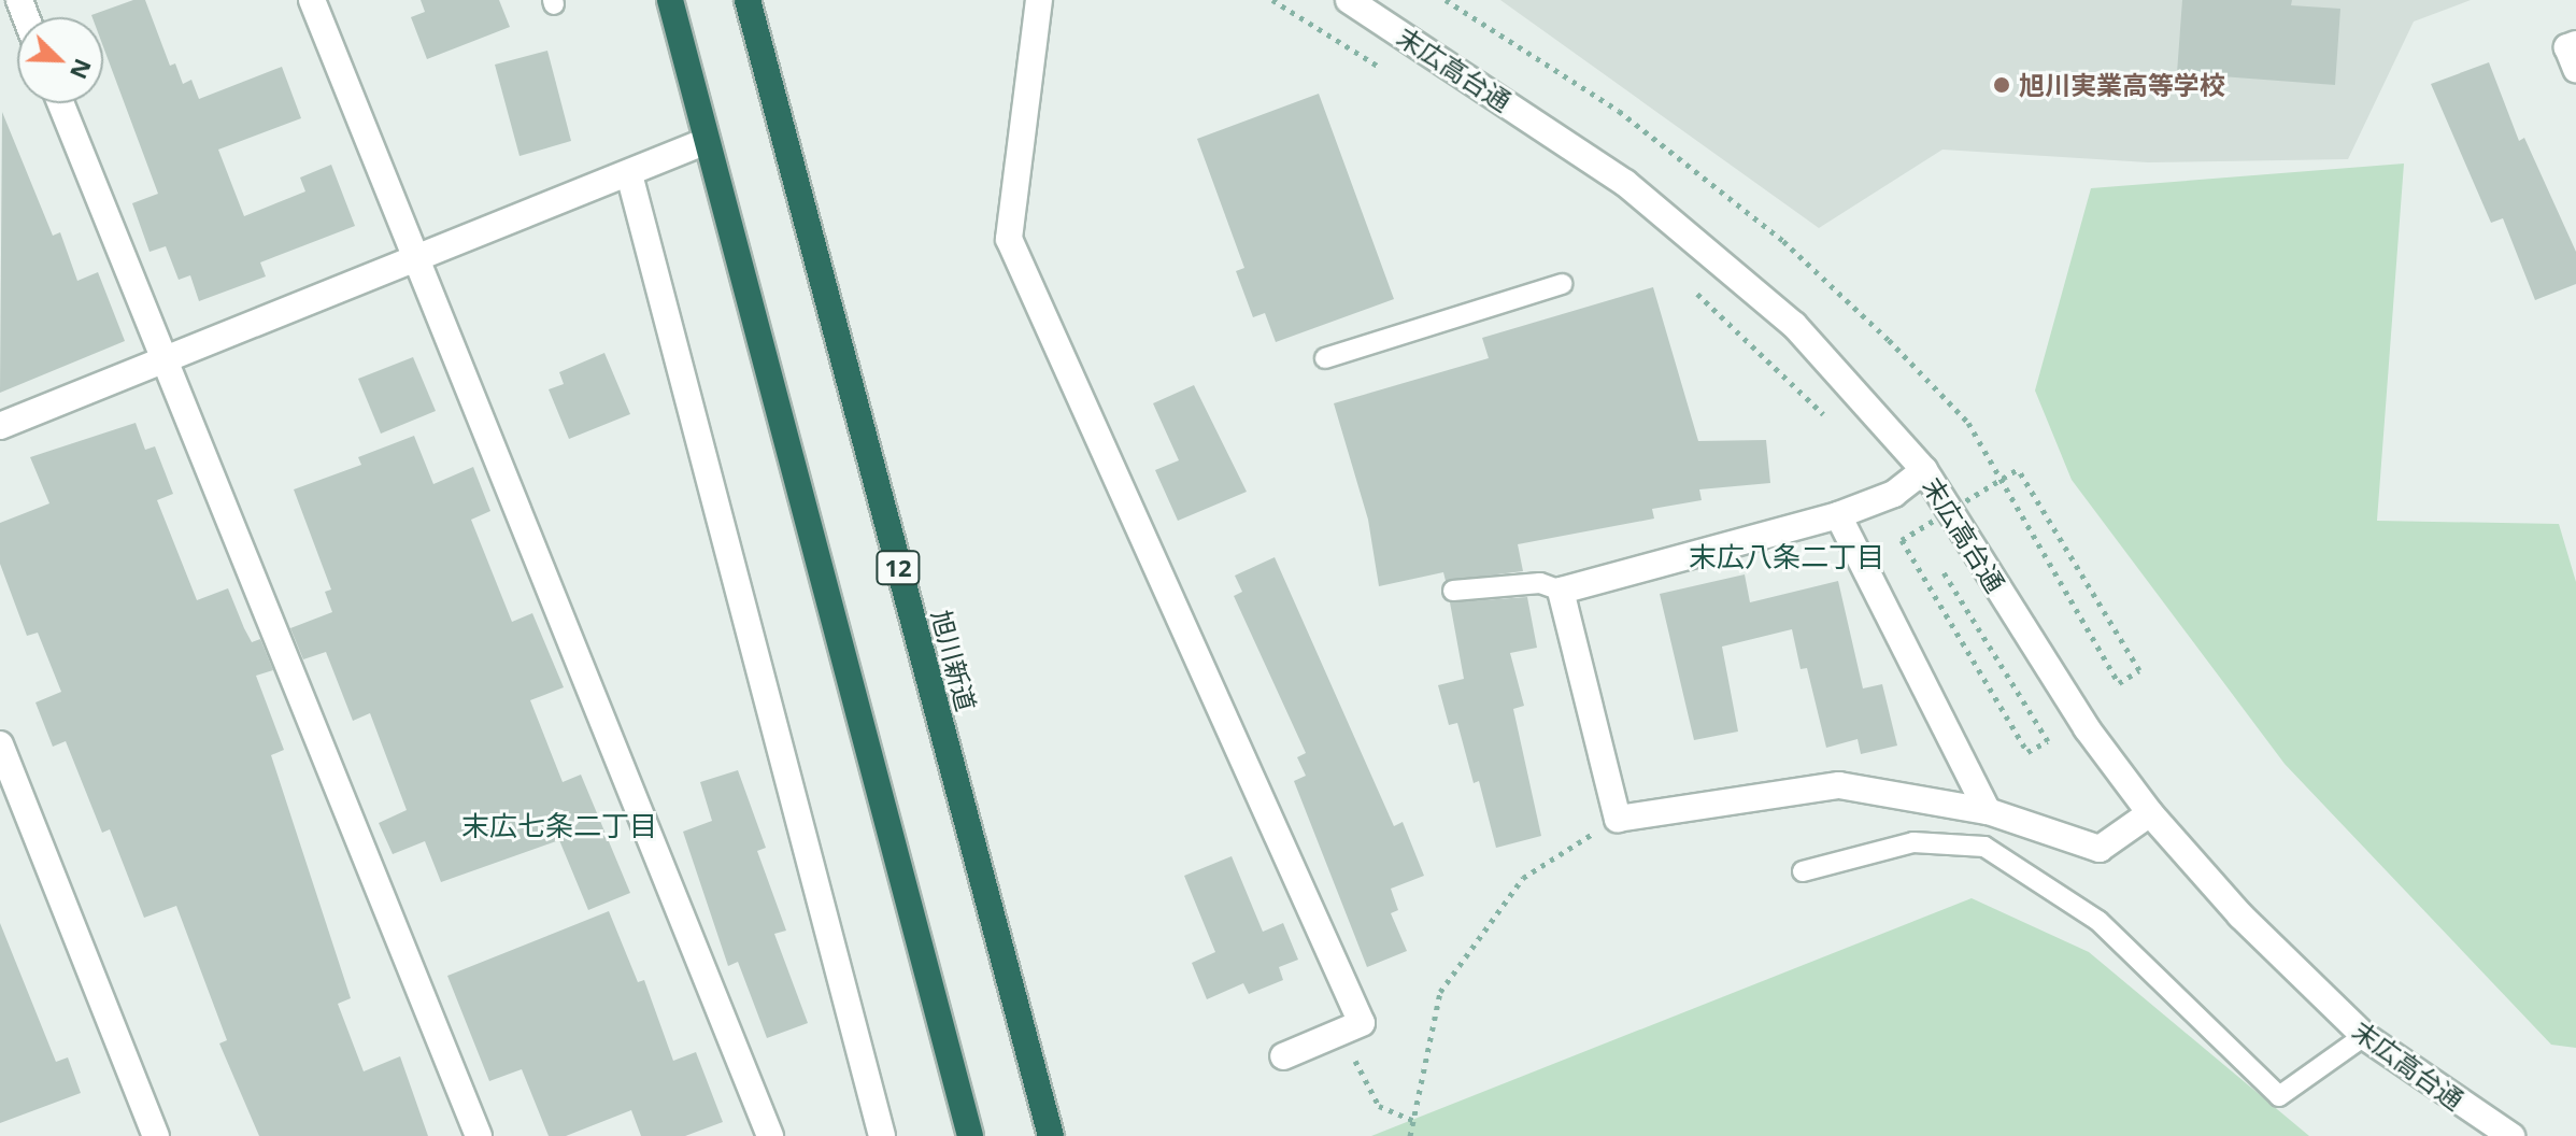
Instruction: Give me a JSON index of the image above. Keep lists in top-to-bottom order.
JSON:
{
  "streets": {
    "highway": ["12", "旭川新道"],
    "street": ["末広高台通"]
  },
  "districts": ["末広八条二丁目", "末広七条二丁目"],
  "places": ["旭川実業高等学校"],
  "north": "bottom right"
}
